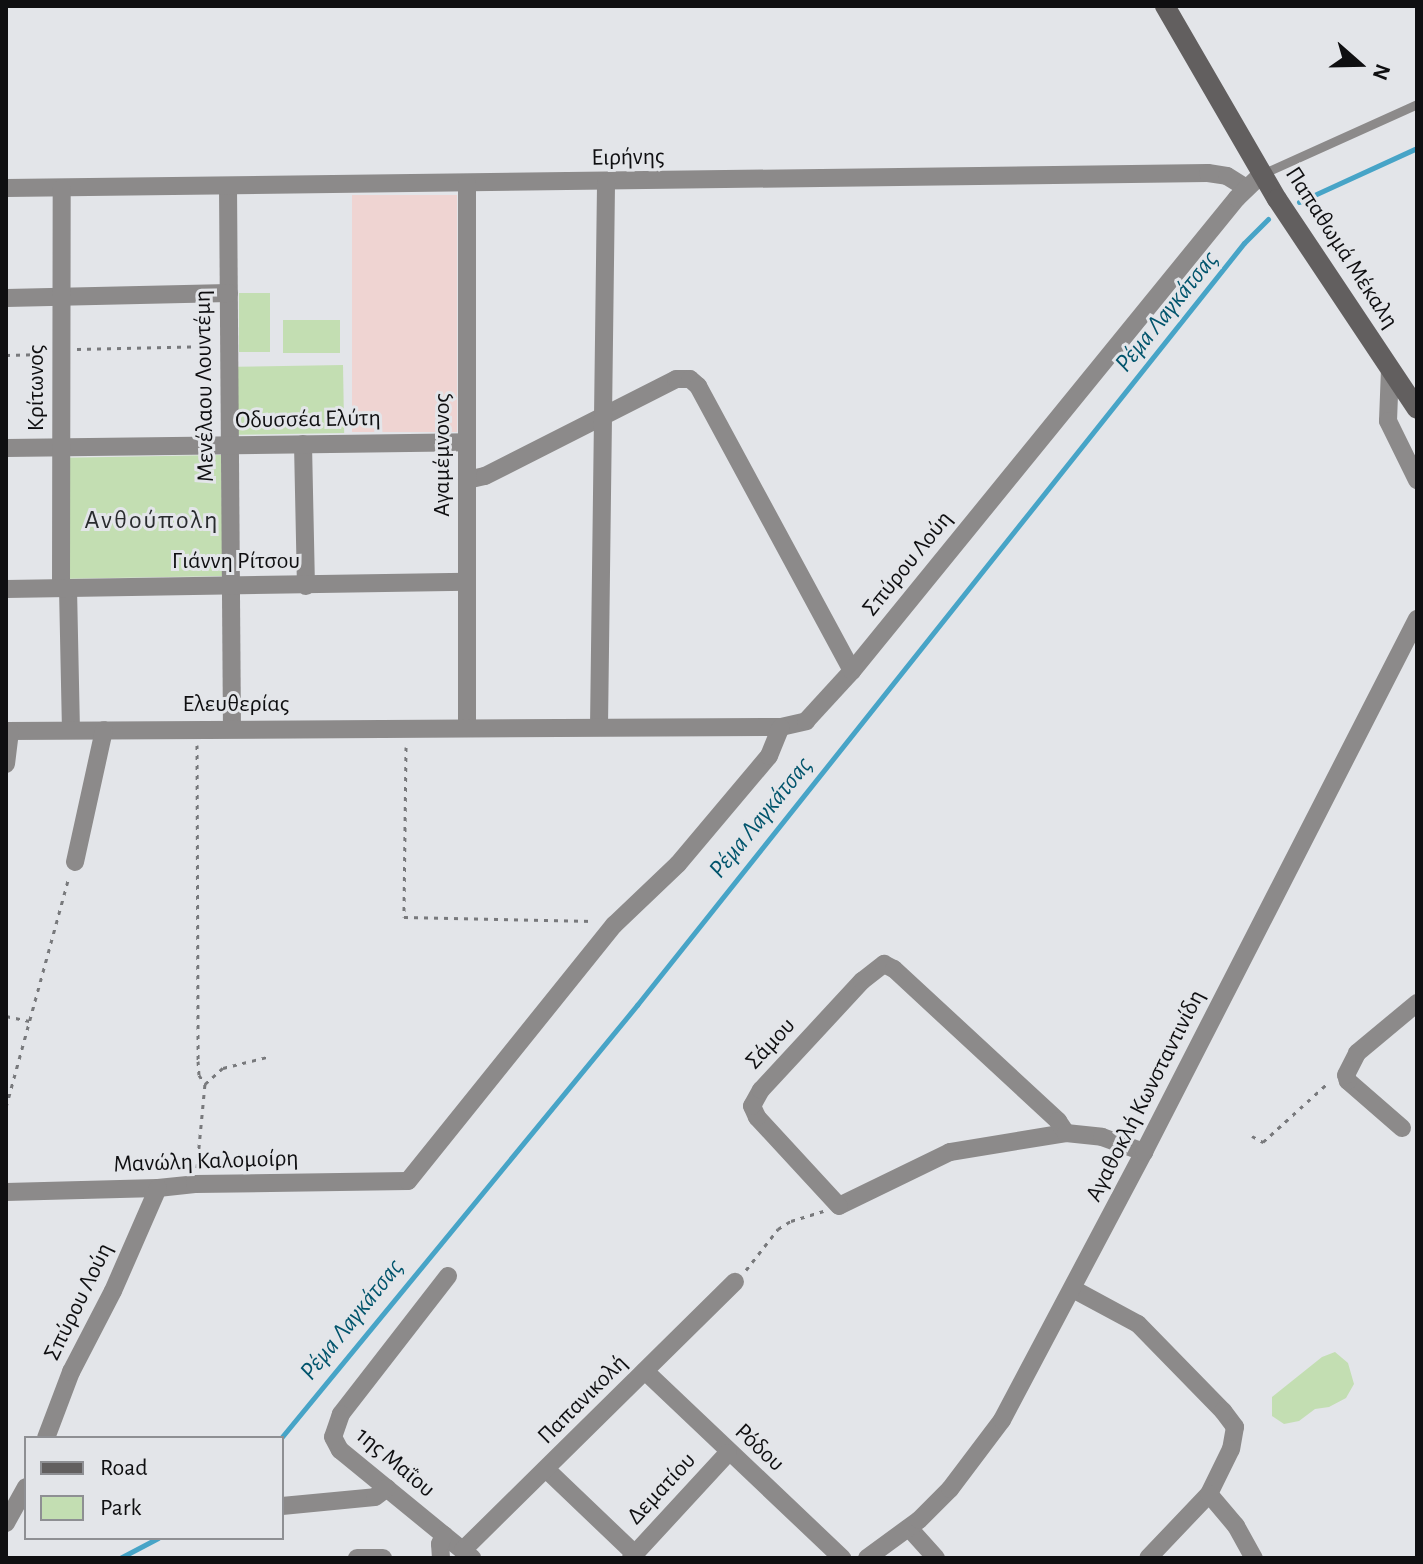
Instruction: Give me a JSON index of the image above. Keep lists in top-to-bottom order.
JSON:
{
  "streets": {
    "street": [
      "Ειρήνης",
      "Παπαθωμά Μέκαλη",
      "Μενέλαου Λουντέμη",
      "Κρίτωνος",
      "Οδυσσέα Ελύτη",
      "Αγαμέμνονoς",
      "Γιάννη Ρίτσου",
      "Σπύρου Λούη",
      "Ελευθερίας",
      "Σάμου",
      "Αγαθοκλή Κωνσταντινίδη",
      "Μανώλη Καλομοίρη",
      "Παπανικολή",
      "Ρόδου",
      "1ης Μαΐου",
      "Δεματίου"
    ]
  },
  "crossings": [
    ["Ειρήνης", "Παπαθωμά Μέκαλη"],
    ["Ειρήνης", "Μενέλαου Λουντέμη"],
    ["Ειρήνης", "Κρίτωνος"],
    ["Ειρήνης", "Αγαμέμνονoς"],
    ["Ειρήνης", "Σπύρου Λούη"],
    ["Παπαθωμά Μέκαλη", "Σπύρου Λούη"],
    ["Μενέλαου Λουντέμη", "Οδυσσέα Ελύτη"],
    ["Μενέλαου Λουντέμη", "Γιάννη Ρίτσου"],
    ["Μενέλαου Λουντέμη", "Ελευθερίας"],
    ["Κρίτωνος", "Οδυσσέα Ελύτη"],
    ["Κρίτωνος", "Γιάννη Ρίτσου"],
    ["Κρίτωνος", "Ελευθερίας"],
    ["Οδυσσέα Ελύτη", "Αγαμέμνονoς"],
    ["Αγαμέμνονoς", "Γιάννη Ρίτσου"],
    ["Αγαμέμνονoς", "Σπύρου Λούη"],
    ["Αγαμέμνονoς", "Ελευθερίας"],
    ["Σπύρου Λούη", "Ελευθερίας"],
    ["Σπύρου Λούη", "Μανώλη Καλομοίρη"],
    ["Παπανικολή", "Ρόδου"],
    ["Παπανικολή", "1ης Μαΐου"],
    ["Ρόδου", "Δεματίου"]
  ],
  "districts": ["Ανθούπολη"],
  "water": ["Ρέμα Λαγκάτσας"],
  "legend": ["Road", "Park"],
  "north": "right"
}
